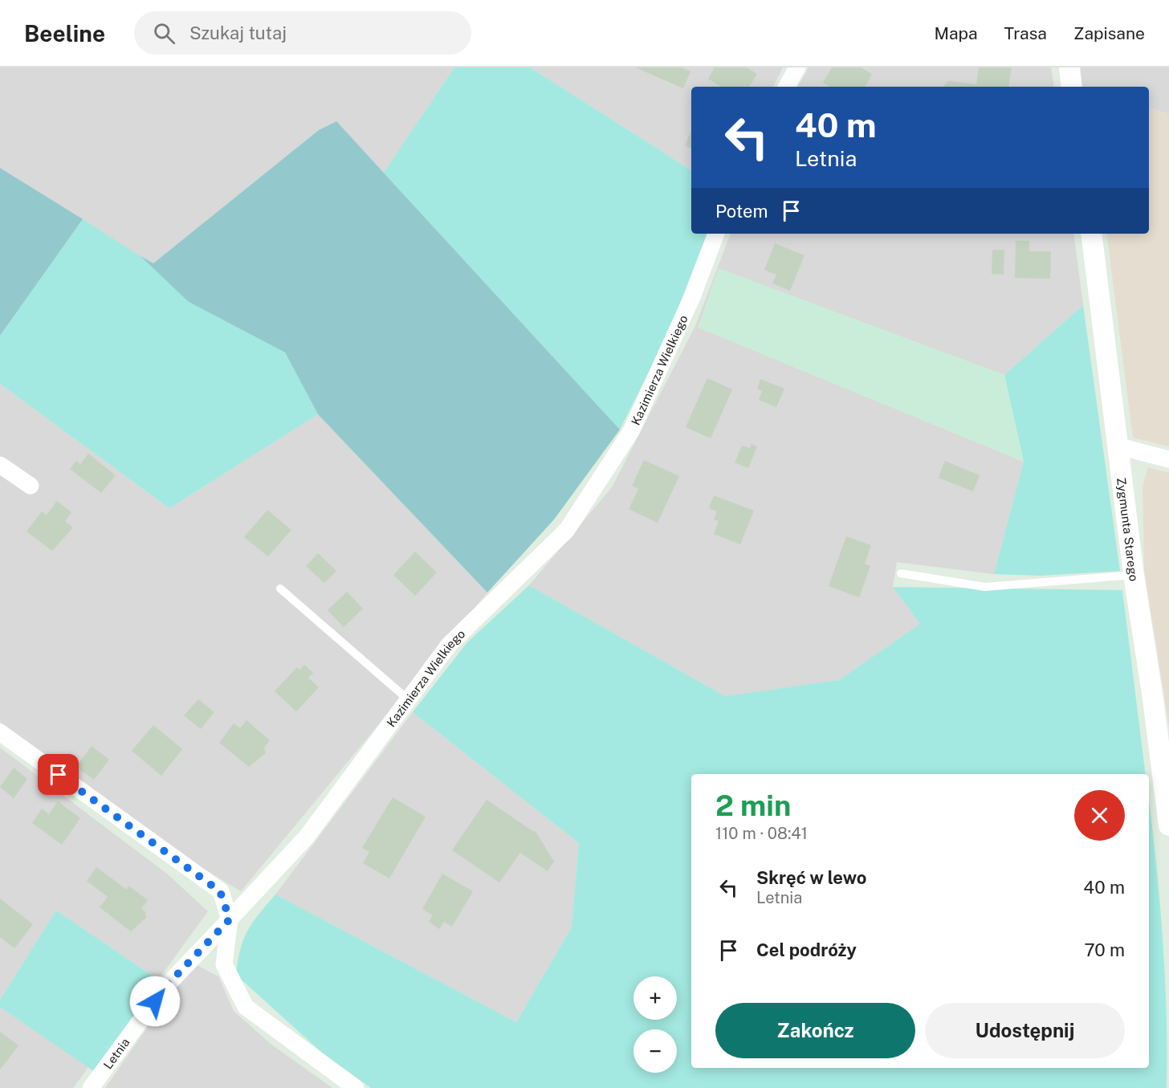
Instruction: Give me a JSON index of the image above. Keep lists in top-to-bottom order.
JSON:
{
  "streets": {
    "street": ["Kazimierza Wielkiego", "Zygmunta Starego", "Letnia"]
  },
  "crossings": [
    ["Kazimierza Wielkiego", "Letnia"]
  ],
  "page": {
    "header": "Beeline",
    "search": "Szukaj tutaj",
    "nav": ["Mapa", "Trasa", "Zapisane"],
    "turn": ["40 m", "Letnia"],
    "then": "Potem",
    "heading": ["2 min", "110 m · 08:41"],
    "list": [
      {
        "name": "Skręć w lewo",
        "note": "Letnia",
        "value": "40 m"
      },
      {
        "name": "Cel podróży",
        "value": "70 m"
      }
    ],
    "map_buttons": ["+", "−"],
    "buttons": ["Zakończ", "Udostępnij"]
  }
}
